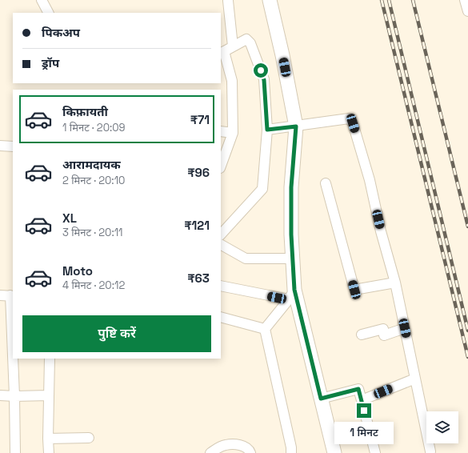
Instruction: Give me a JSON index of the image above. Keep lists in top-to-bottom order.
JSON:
{
  "page": {
    "banner": ["पिकअप", "ड्रॉप"],
    "list": [
      {
        "name": "किफ़ायती",
        "note": "1 मिनट · 20:09",
        "value": "₹71"
      },
      {
        "name": "आरामदायक",
        "note": "2 मिनट · 20:10",
        "value": "₹96"
      },
      {
        "name": "XL",
        "note": "3 मिनट · 20:11",
        "value": "₹121"
      },
      {
        "name": "Moto",
        "note": "4 मिनट · 20:12",
        "value": "₹63"
      }
    ],
    "buttons": "पुष्टि करें",
    "bubble": "1 मिनट"
  }
}
